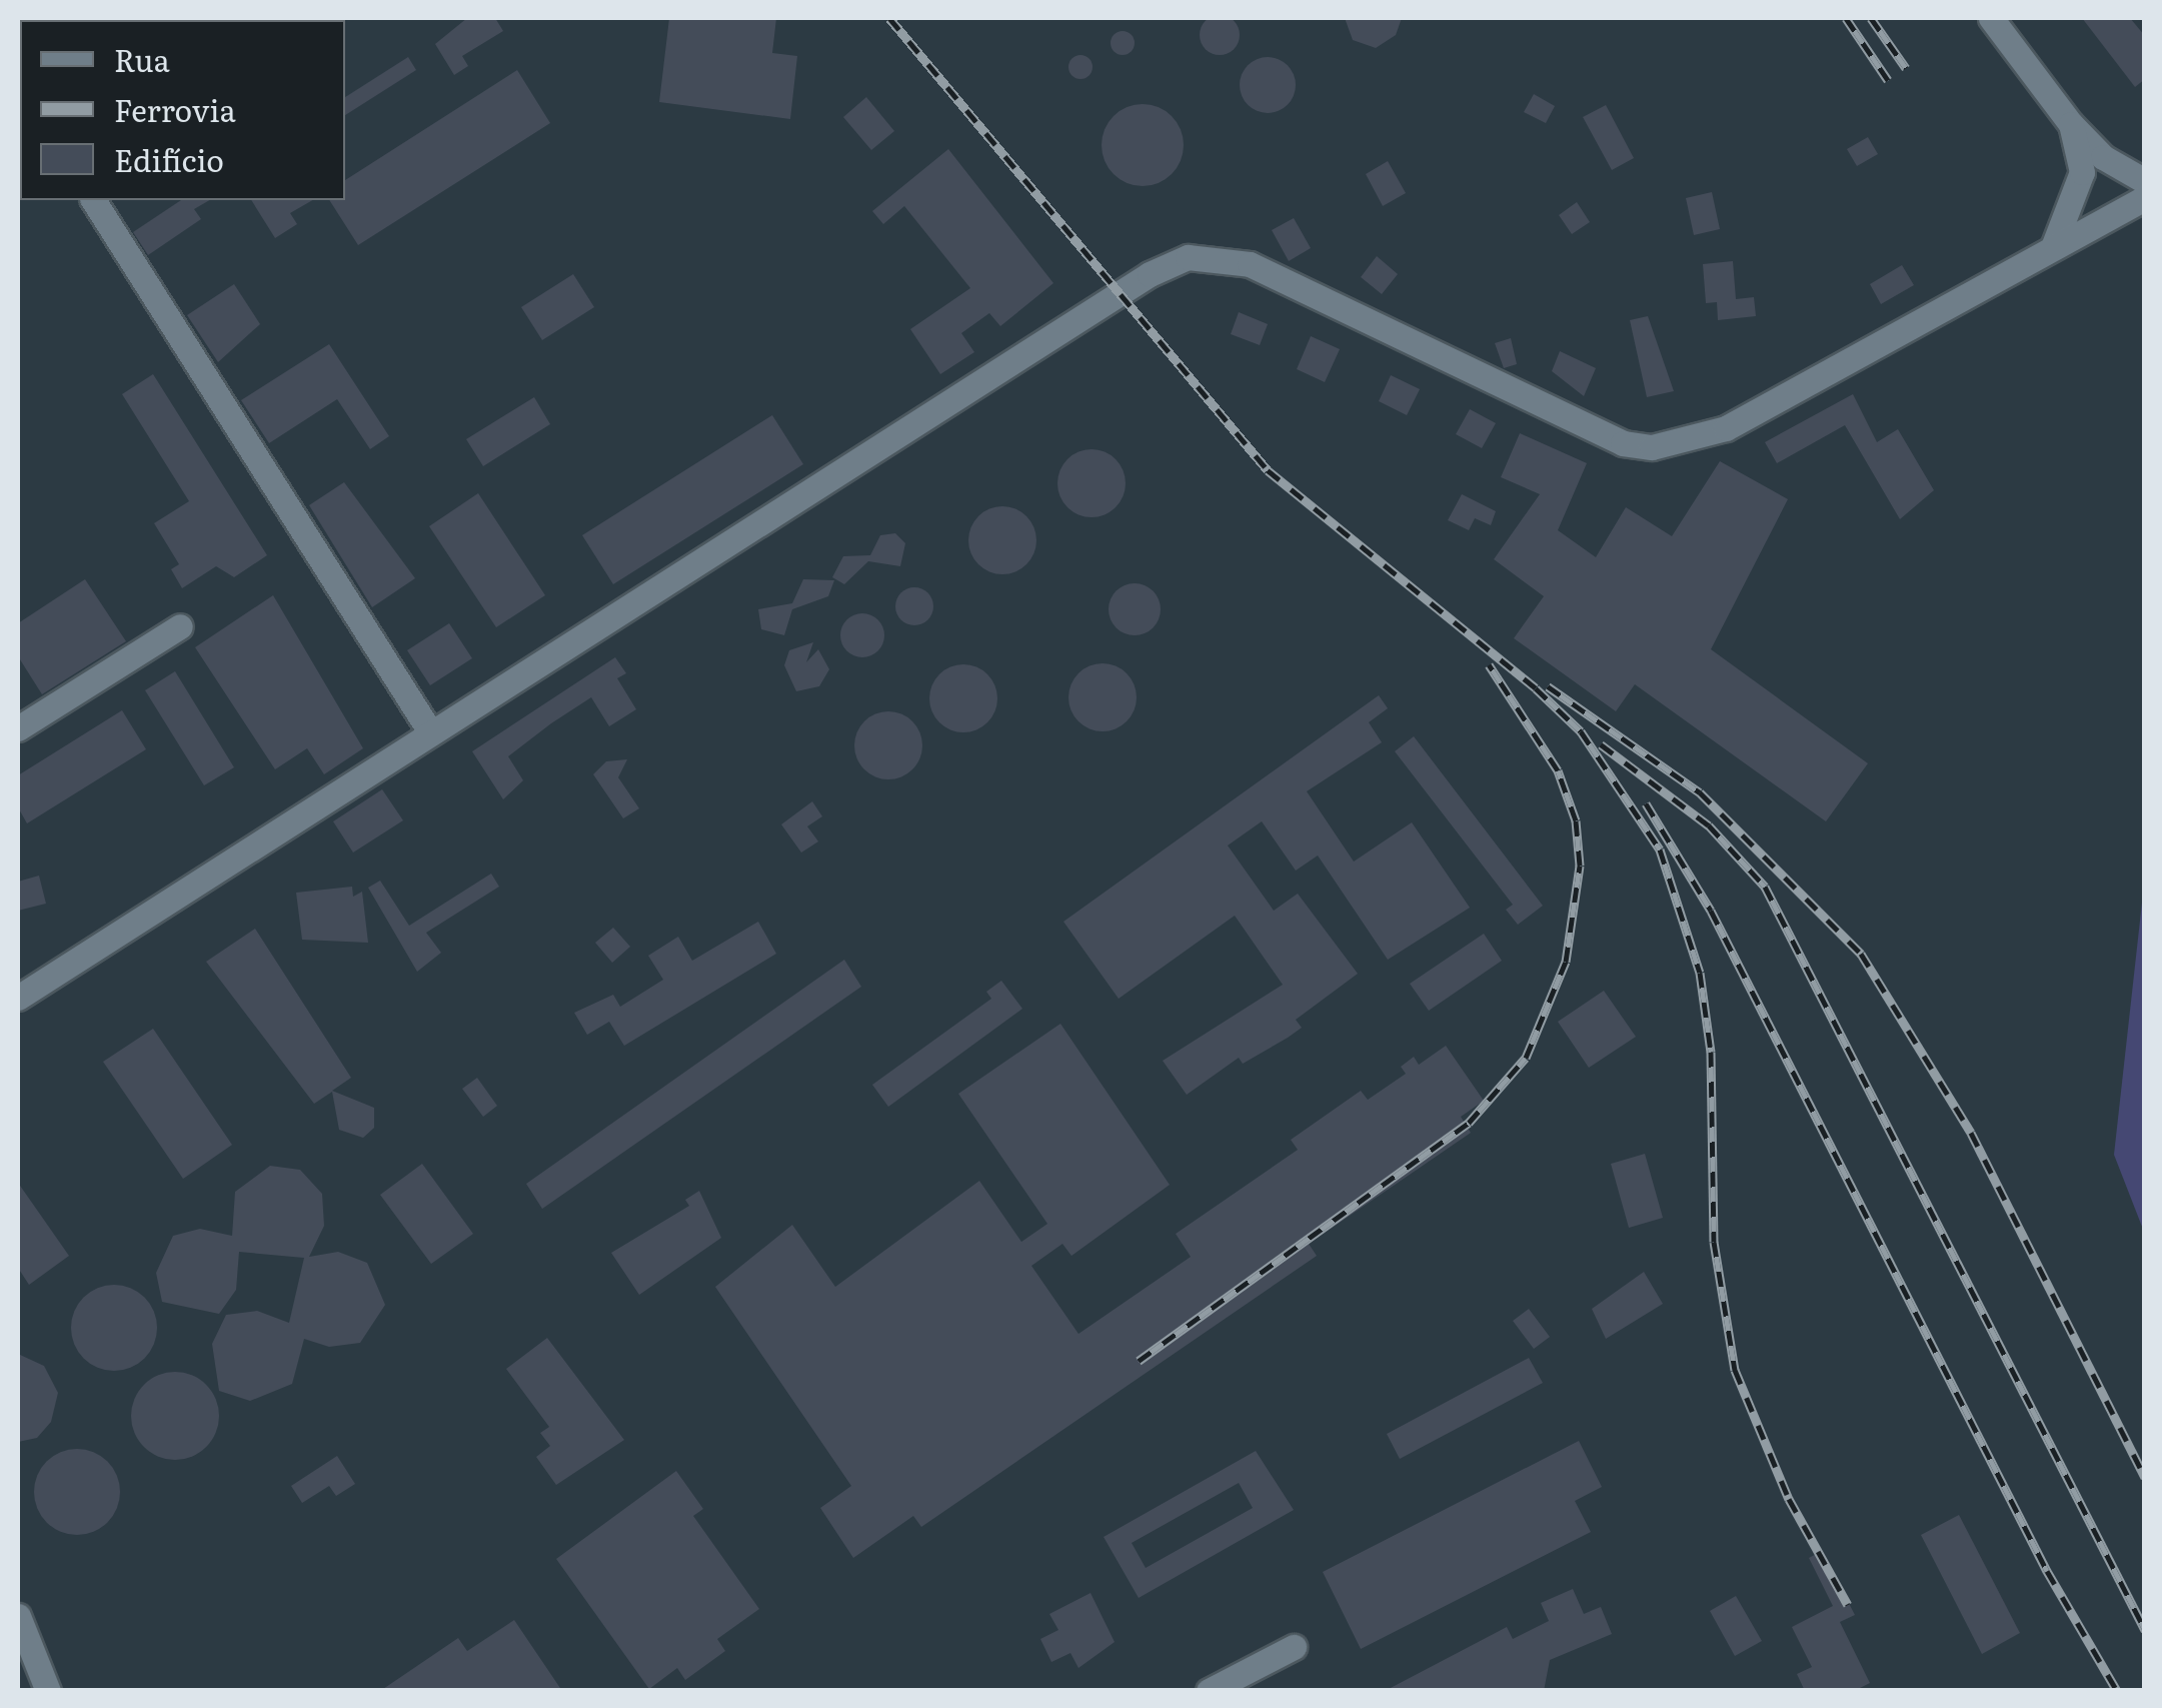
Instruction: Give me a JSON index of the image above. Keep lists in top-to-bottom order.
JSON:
{
  "legend": ["Rua", "Ferrovia", "Edifício"]
}
